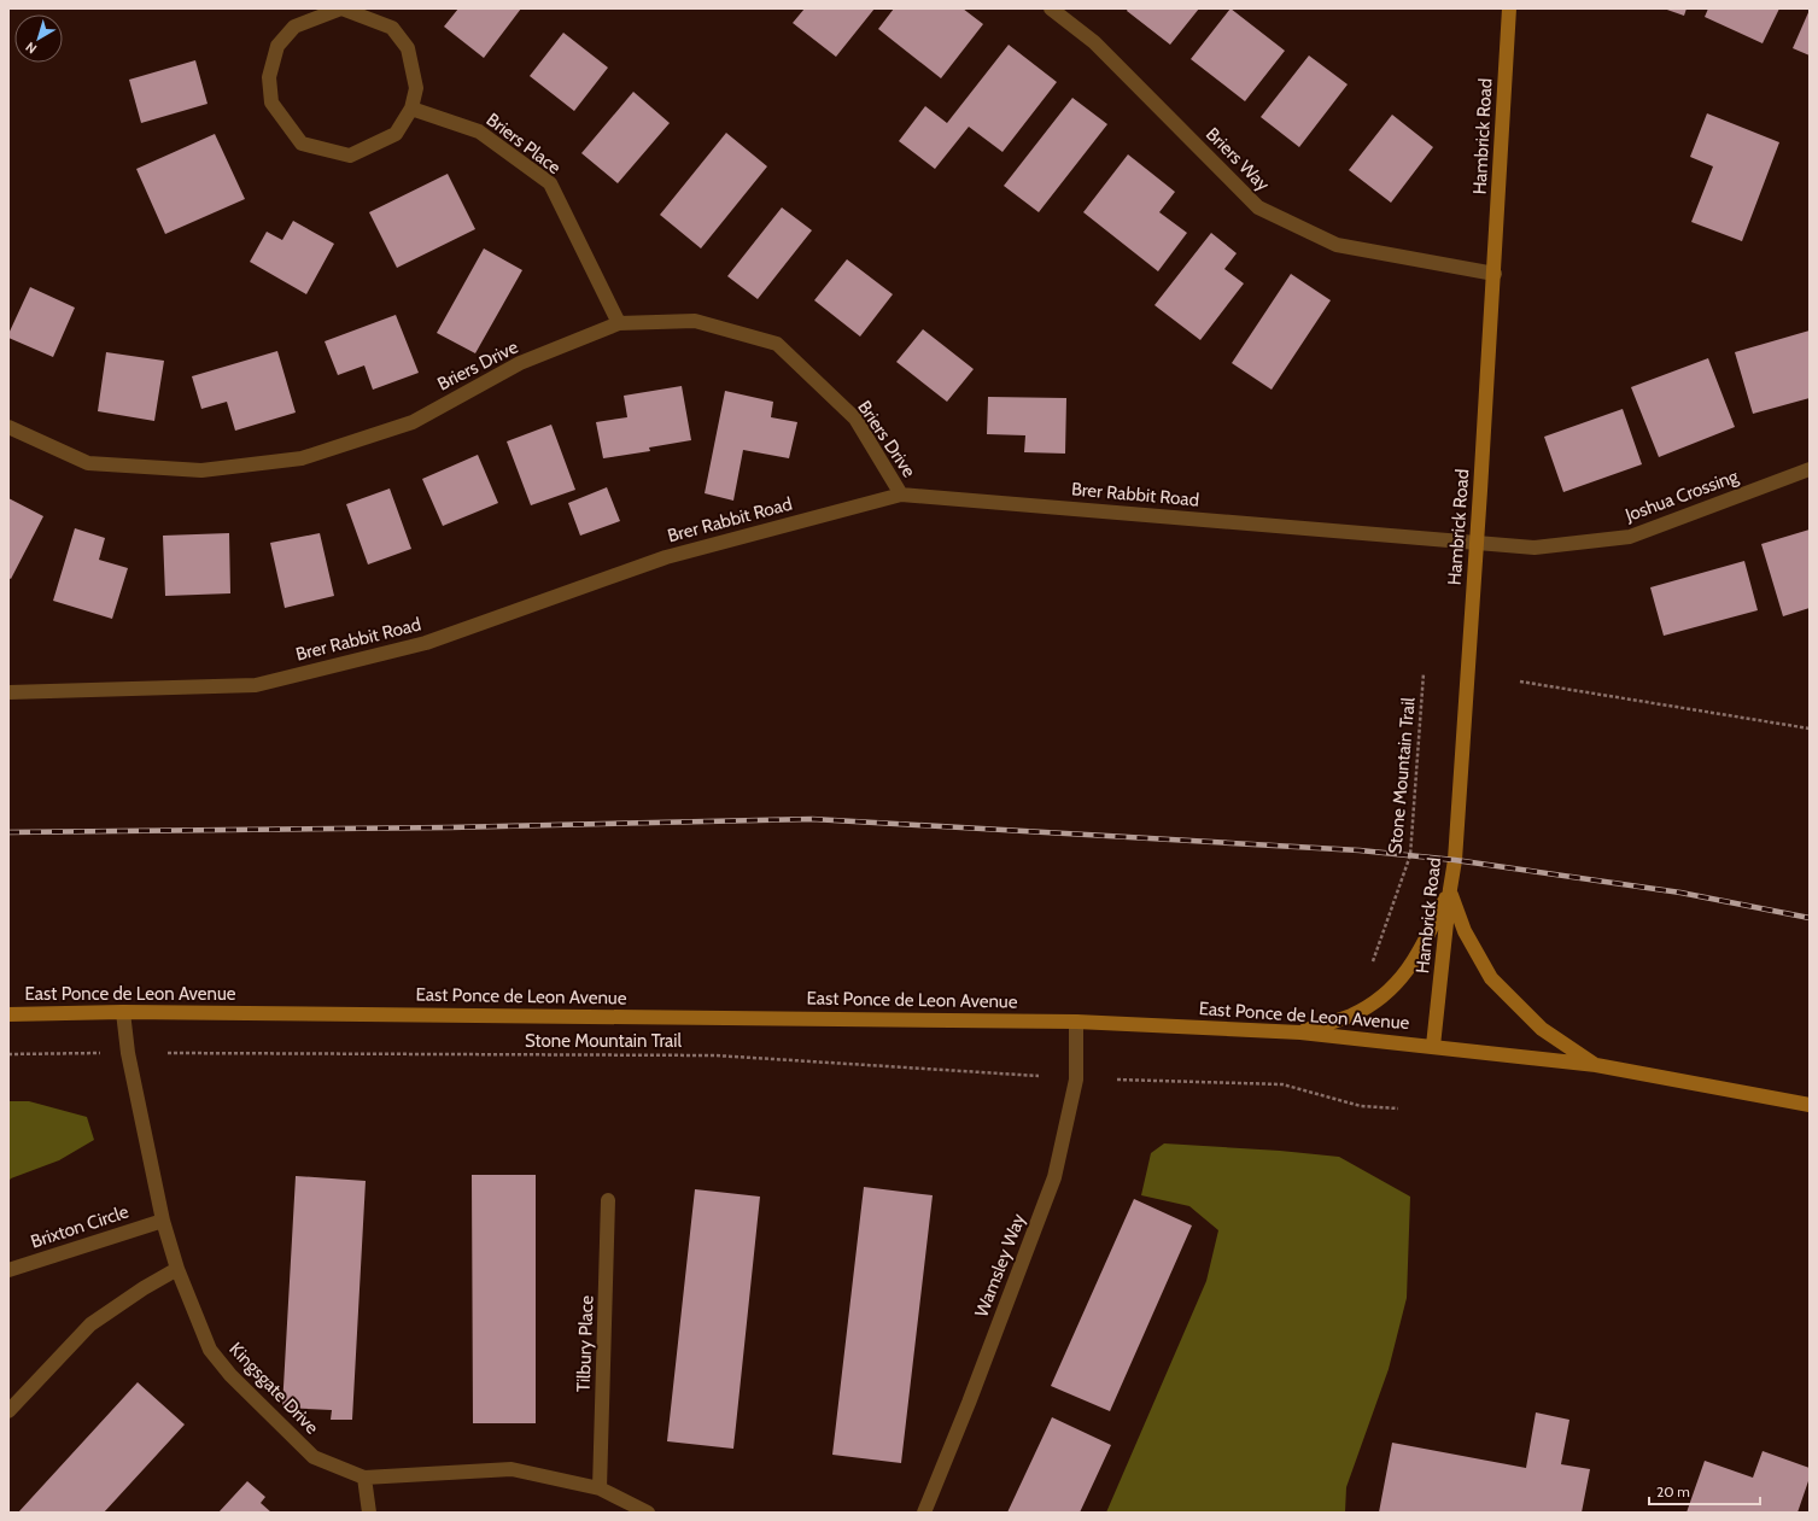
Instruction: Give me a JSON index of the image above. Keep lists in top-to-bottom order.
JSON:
{
  "streets": {
    "main road": ["Hambrick Road", "East Ponce de Leon Avenue"],
    "street": [
      "Briers Place",
      "Briers Way",
      "Briers Drive",
      "Brer Rabbit Road",
      "Joshua Crossing",
      "Brixton Circle",
      "Wamsley Way",
      "Tilbury Place",
      "Kingsgate Drive"
    ],
    "path": ["Stone Mountain Trail"]
  },
  "crossings": [
    ["Hambrick Road", "Briers Way"],
    ["Hambrick Road", "Brer Rabbit Road"],
    ["Hambrick Road", "Joshua Crossing"],
    ["Hambrick Road", "East Ponce de Leon Avenue"],
    ["Briers Place", "Briers Drive"],
    ["Briers Drive", "Brer Rabbit Road"],
    ["Brer Rabbit Road", "Joshua Crossing"],
    ["East Ponce de Leon Avenue", "Wamsley Way"],
    ["East Ponce de Leon Avenue", "Kingsgate Drive"],
    ["Brixton Circle", "Kingsgate Drive"],
    ["Tilbury Place", "Kingsgate Drive"]
  ],
  "scale_bar": "20 m",
  "north": "bottom left"
}
